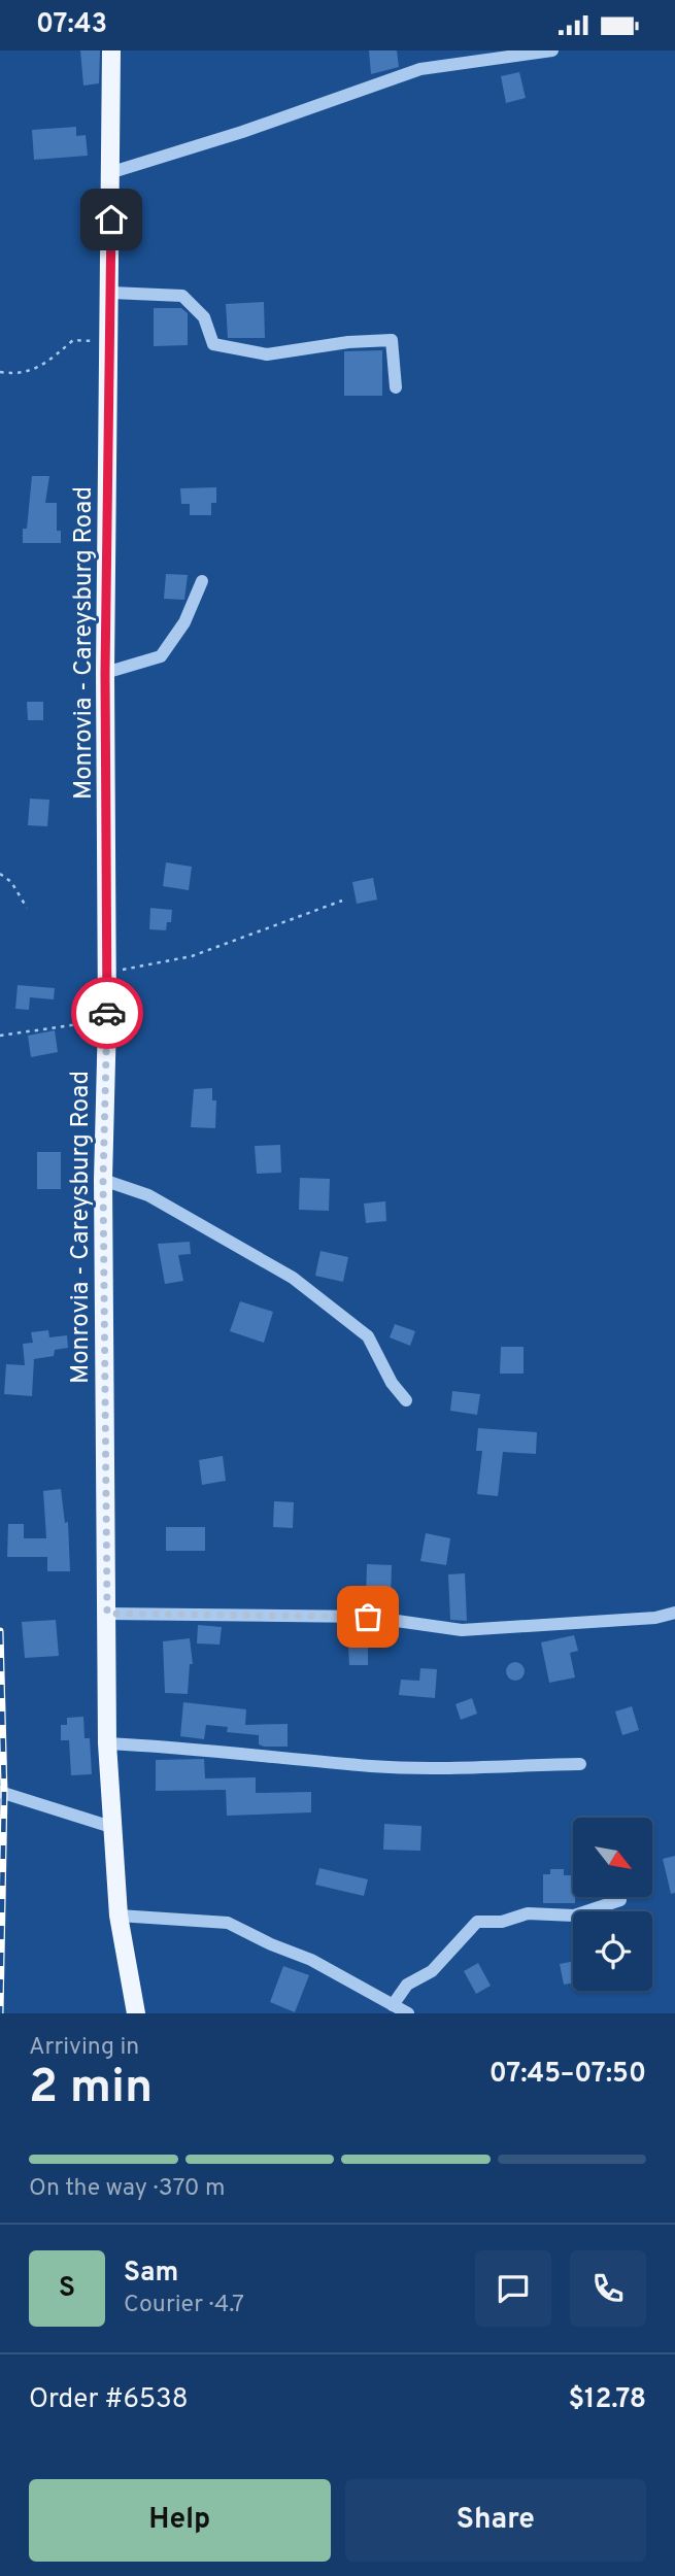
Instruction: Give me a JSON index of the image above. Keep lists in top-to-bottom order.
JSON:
{
  "streets": {
    "main road": ["Monrovia - Careysburg Road"]
  },
  "north": "bottom right",
  "page": {
    "status": "07:43",
    "heading": ["2 min", "Arriving in", "07:45–07:50"],
    "panel": [
      "Sam",
      "Courier · 4.7",
      "Order #6538",
      "$12.78"
    ],
    "bar": "On the way · 370 m",
    "round": "S",
    "buttons": ["Help", "Share"]
  }
}
